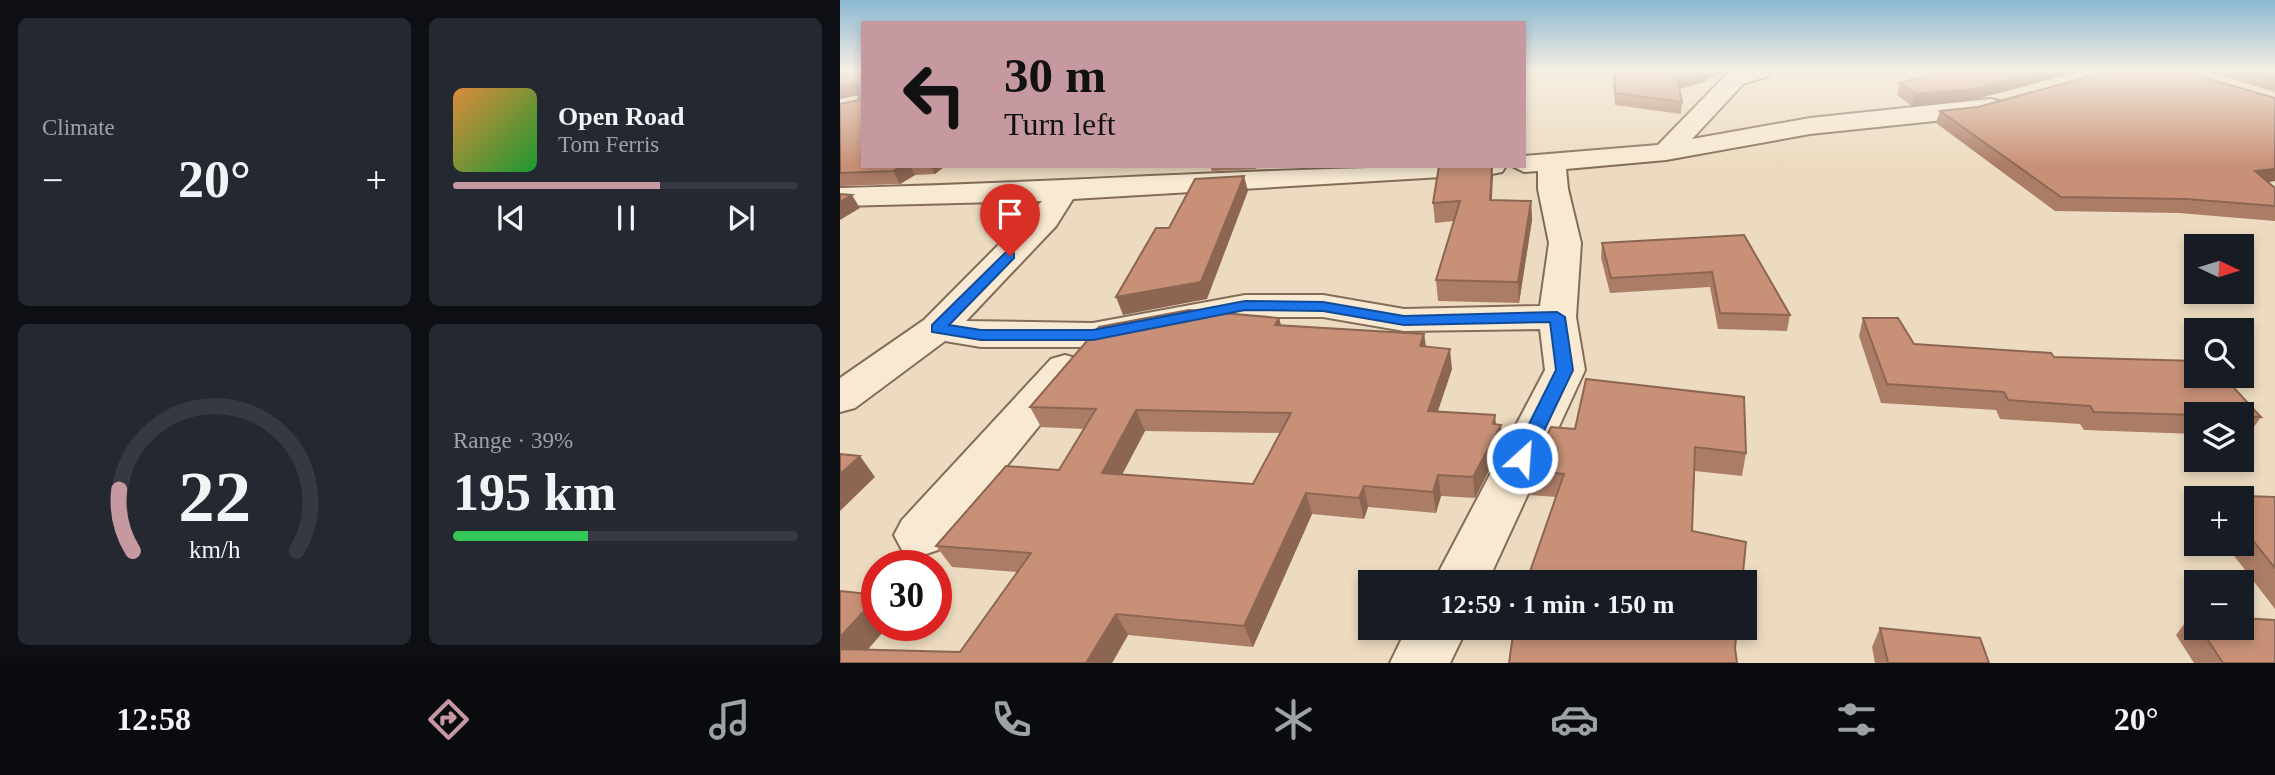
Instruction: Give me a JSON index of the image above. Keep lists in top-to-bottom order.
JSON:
{
  "north": "right",
  "page": {
    "tile": [
      "Climate",
      ["Range · 39%", "195 km"]
    ],
    "turn": ["30 m", "Turn left"],
    "song": ["Open Road", "Tom Ferris"],
    "heat": ["−", "20°", "+"],
    "map_buttons": ["+", "−"],
    "limit": "30",
    "trip": "12:59 · 1 min · 150 m",
    "tabs": ["12:58", "20°"],
    "gauge": ["22", "km/h"]
  }
}
